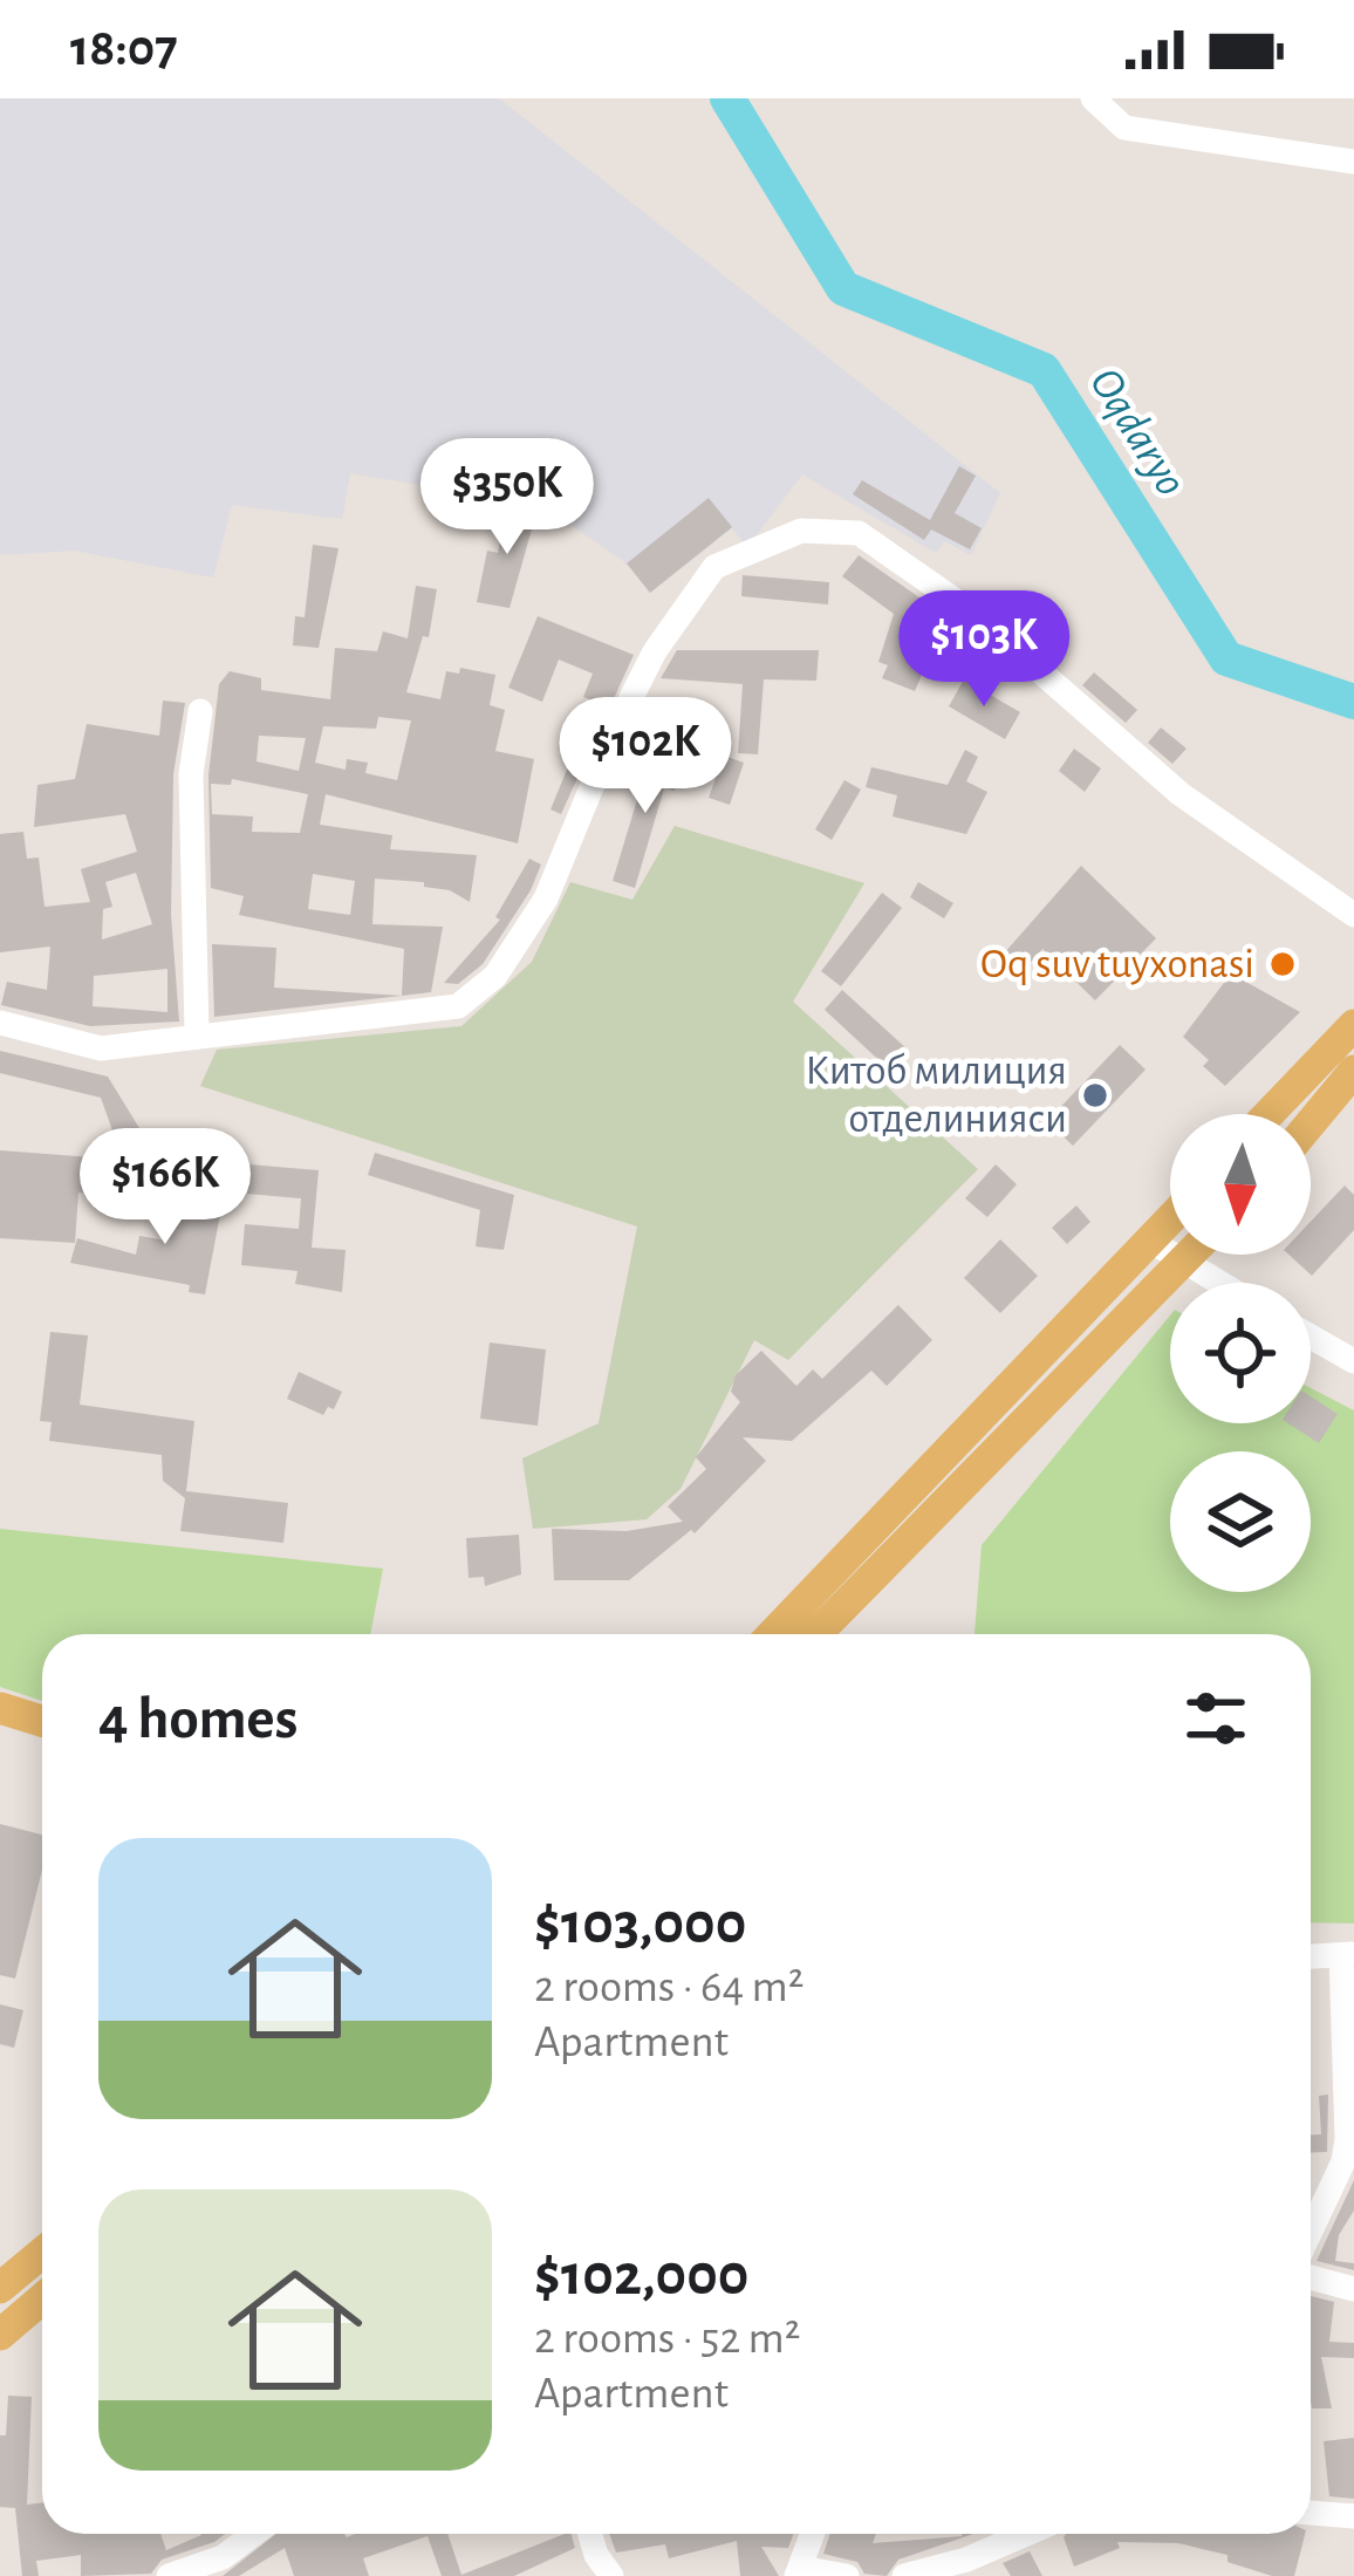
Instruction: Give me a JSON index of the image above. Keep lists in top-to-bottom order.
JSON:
{
  "water": ["Oqdaryo"],
  "places": ["Oq suv tuyxonasi", "Китоб милиция отделинияси"],
  "north": "bottom",
  "page": {
    "status": "18:07",
    "price": [
      "$350K",
      "$103K",
      "$102K",
      "$166K"
    ],
    "heading": "4 homes",
    "list": [
      {
        "name": "$103,000",
        "note": "2 rooms · 64 m² · Apartment"
      },
      {
        "name": "$102,000",
        "note": "2 rooms · 52 m² · Apartment"
      }
    ]
  }
}
